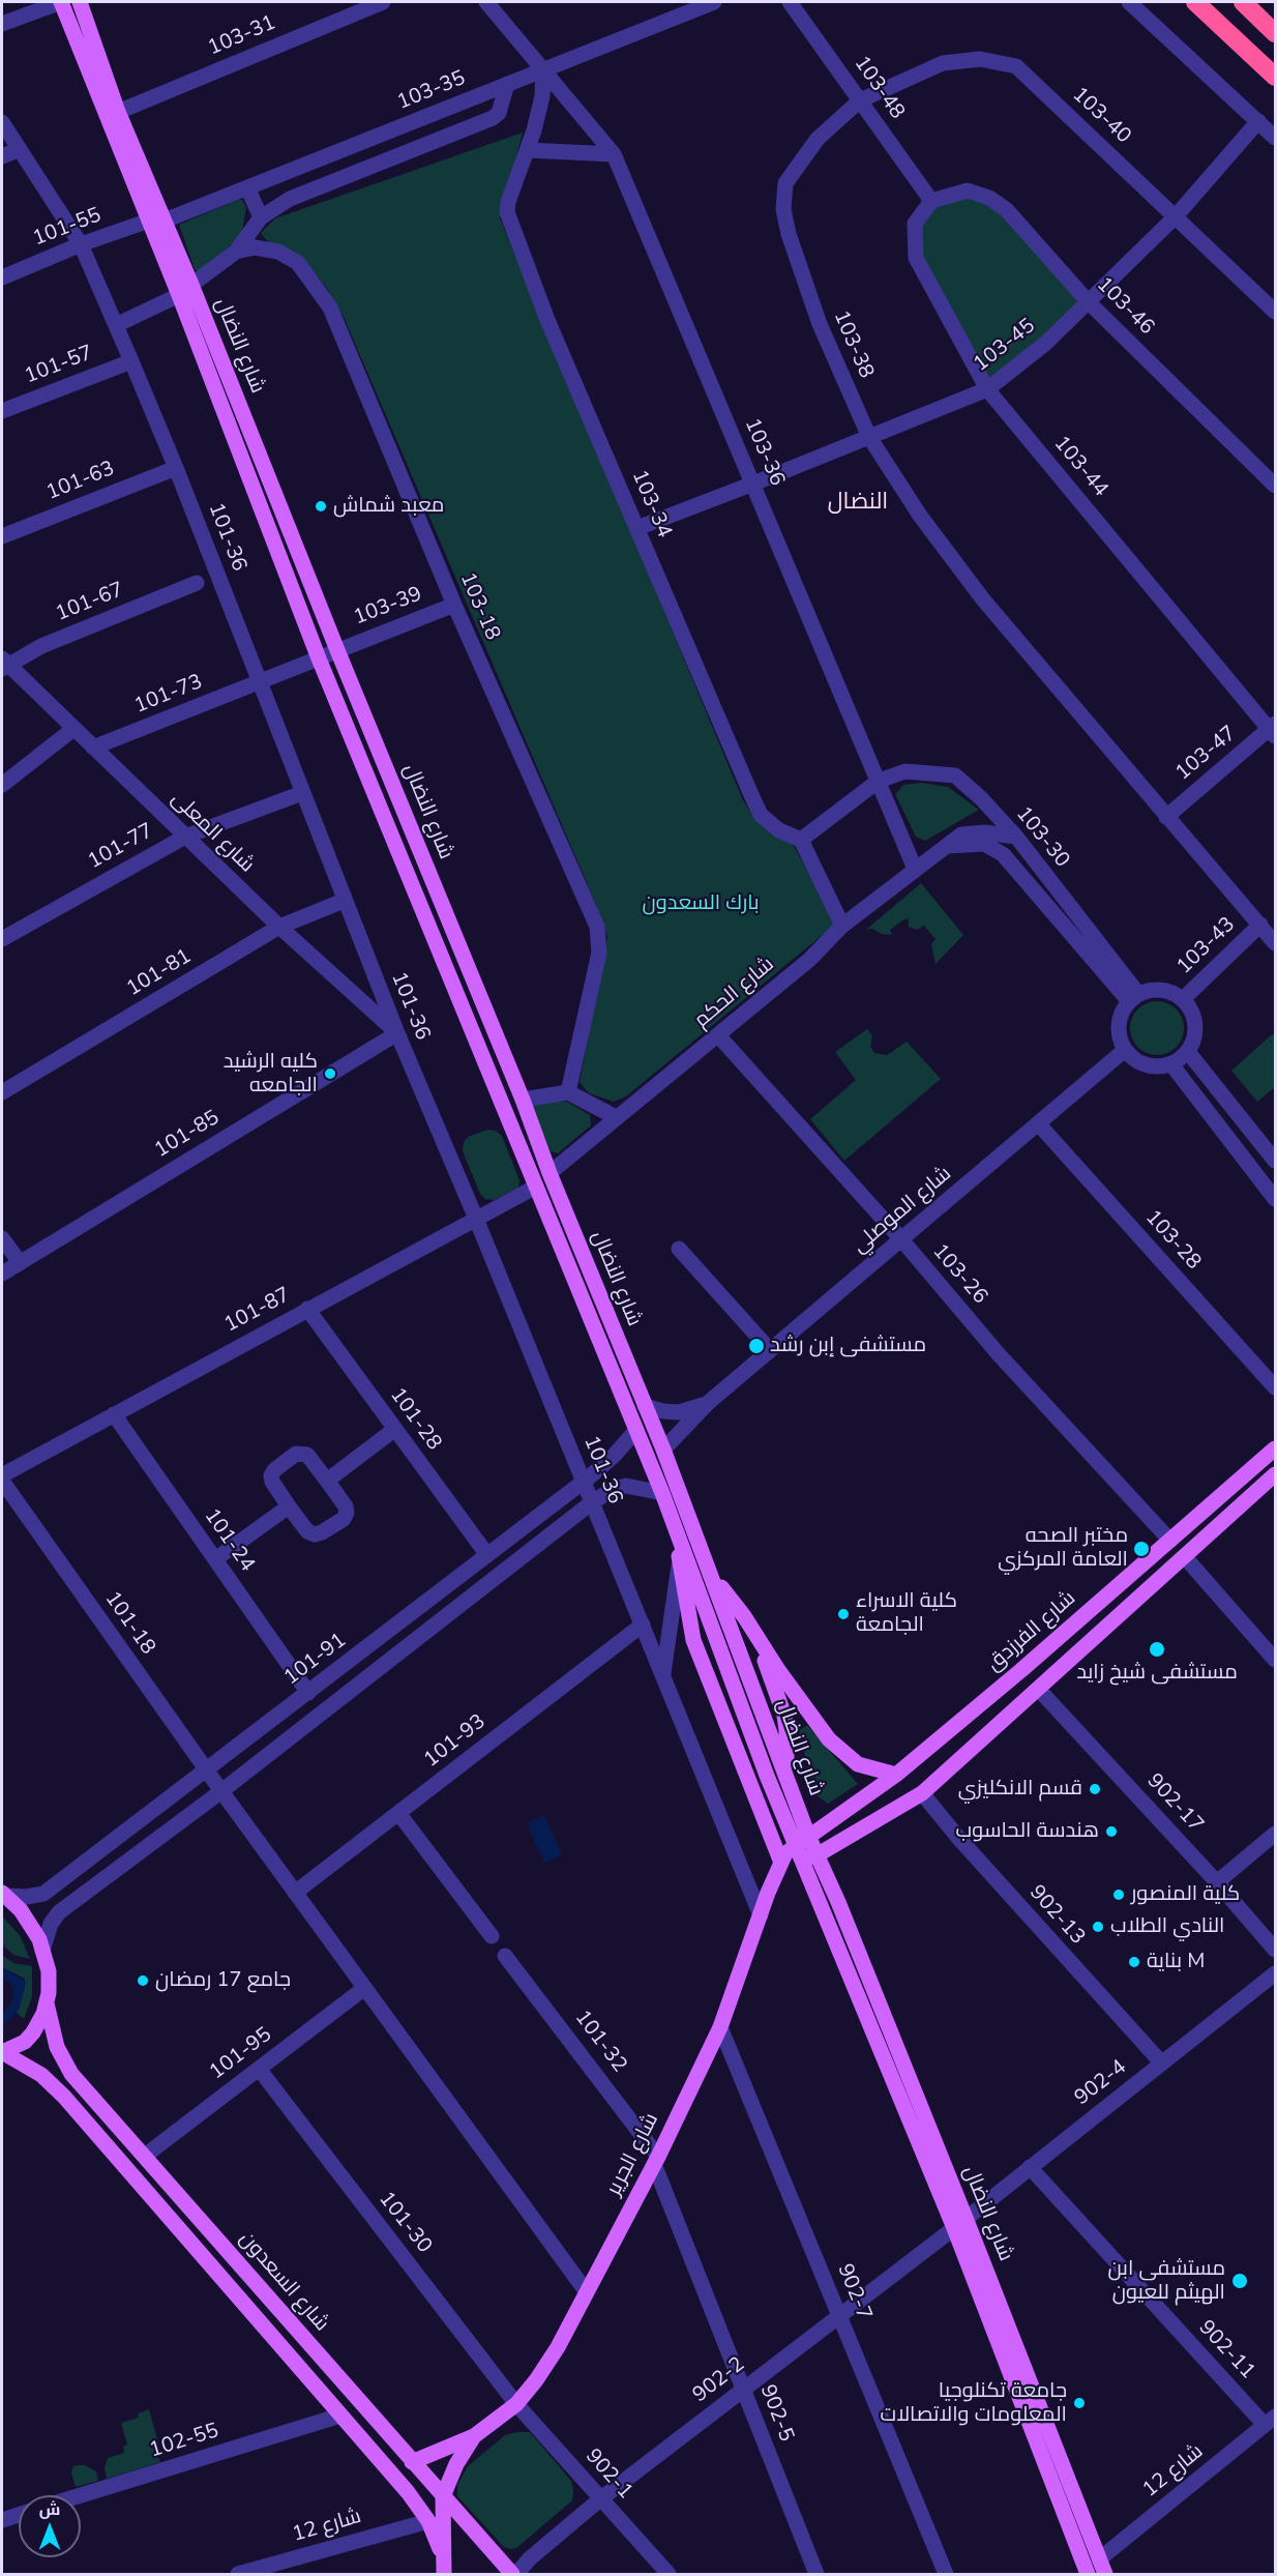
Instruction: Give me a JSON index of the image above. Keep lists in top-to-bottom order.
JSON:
{
  "streets": {
    "main road": [
      "شارع النضال",
      "شارع الفرزدق",
      "شارع الجرير",
      "شارع السعدون"
    ],
    "street": [
      "103-31",
      "103-48",
      "103-35",
      "103-40",
      "101-55",
      "103-46",
      "103-38",
      "103-45",
      "101-57",
      "103-36",
      "103-44",
      "101-63",
      "103-34",
      "101-36",
      "101-67",
      "103-39",
      "103-18",
      "101-73",
      "103-47",
      "شارع المعلى",
      "103-30",
      "101-77",
      "103-43",
      "101-81",
      "شارع الحكم",
      "101-85",
      "شارع الموصلي",
      "103-28",
      "103-26",
      "101-87",
      "101-28",
      "101-24",
      "101-18",
      "101-91",
      "101-93",
      "902-17",
      "902-13",
      "101-32",
      "101-95",
      "902-4",
      "101-30",
      "902-7",
      "902-11",
      "902-2",
      "902-5",
      "102-55",
      "شارع 12",
      "902-1"
    ]
  },
  "crossings": [
    ["103-31", "شارع النضال"],
    ["103-48", "103-40"],
    ["103-48", "103-46"],
    ["103-48", "103-38"],
    ["103-48", "103-44"],
    ["103-35", "101-55"],
    ["103-35", "شارع النضال"],
    ["103-35", "103-36"],
    ["103-35", "103-34"],
    ["103-40", "103-38"],
    ["103-40", "103-45"],
    ["101-55", "شارع النضال"],
    ["101-55", "101-36"],
    ["103-46", "103-45"],
    ["103-46", "103-44"],
    ["103-38", "103-45"],
    ["103-38", "103-47"],
    ["103-38", "103-43"],
    ["شارع النضال", "103-39"],
    ["شارع النضال", "101-73"],
    ["شارع النضال", "شارع الحكم"],
    ["شارع النضال", "شارع الموصلي"],
    ["شارع النضال", "101-87"],
    ["شارع النضال", "شارع الفرزدق"],
    ["شارع النضال", "101-91"],
    ["شارع النضال", "902-4"],
    ["شارع النضال", "902-2"],
    ["شارع النضال", "شارع 12"],
    ["103-45", "103-36"],
    ["103-45", "103-44"],
    ["103-45", "103-34"],
    ["101-57", "101-36"],
    ["103-36", "103-34"],
    ["103-36", "103-30"],
    ["103-36", "شارع الحكم"],
    ["103-44", "103-47"],
    ["101-63", "101-36"],
    ["103-34", "103-30"],
    ["101-36", "101-73"],
    ["101-36", "شارع المعلى"],
    ["101-36", "101-77"],
    ["101-36", "101-81"],
    ["101-36", "101-85"],
    ["101-36", "101-87"],
    ["101-36", "101-91"],
    ["101-36", "101-93"],
    ["101-36", "شارع الجرير"],
    ["101-67", "شارع المعلى"],
    ["103-39", "103-18"],
    ["103-39", "101-73"],
    ["101-73", "شارع المعلى"],
    ["شارع المعلى", "101-77"],
    ["شارع المعلى", "101-81"],
    ["شارع المعلى", "101-85"],
    ["103-30", "103-43"],
    ["103-30", "شارع الحكم"],
    ["103-30", "شارع الموصلي"],
    ["103-43", "شارع الموصلي"],
    ["شارع الحكم", "103-26"],
    ["شارع الموصلي", "103-28"],
    ["شارع الموصلي", "103-26"],
    ["103-26", "شارع الفرزدق"],
    ["101-87", "101-28"],
    ["101-87", "101-24"],
    ["101-87", "101-18"],
    ["101-28", "101-91"],
    ["101-24", "101-91"],
    ["101-18", "101-91"],
    ["101-18", "101-93"],
    ["101-18", "101-95"],
    ["101-18", "شارع الجرير"],
    ["شارع الفرزدق", "شارع الجرير"],
    ["902-13", "902-4"],
    ["101-32", "شارع الجرير"],
    ["101-32", "902-5"],
    ["101-95", "101-30"],
    ["101-95", "شارع السعدون"],
    ["902-4", "902-11"],
    ["902-4", "902-2"],
    ["شارع الجرير", "101-30"],
    ["شارع الجرير", "شارع السعدون"],
    ["شارع الجرير", "902-7"],
    ["شارع الجرير", "902-5"],
    ["شارع الجرير", "902-1"],
    ["101-30", "902-1"],
    ["شارع السعدون", "902-2"],
    ["902-7", "902-2"],
    ["902-11", "شارع 12"],
    ["902-2", "902-5"],
    ["902-2", "902-1"]
  ],
  "districts": ["النضال"],
  "parks": ["بارك السعدون"],
  "places": [
    "معبد شماش",
    "كليه الرشيد الجامعه",
    "مستشفى إبن رشد",
    "مختبر الصحه العامة المركزي",
    "كلية الاسراء الجامعة",
    "مستشفى شيخ زايد",
    "قسم الانكليزي",
    "هندسة الحاسوب",
    "كلية المنصور",
    "النادي الطلاب",
    "بناية M",
    "جامع 17 رمضان",
    "مستشفى ابن الهيثم للعيون",
    "جامعة تكنلوجيا المعلومات والاتصالات"
  ],
  "north": "top"
}
